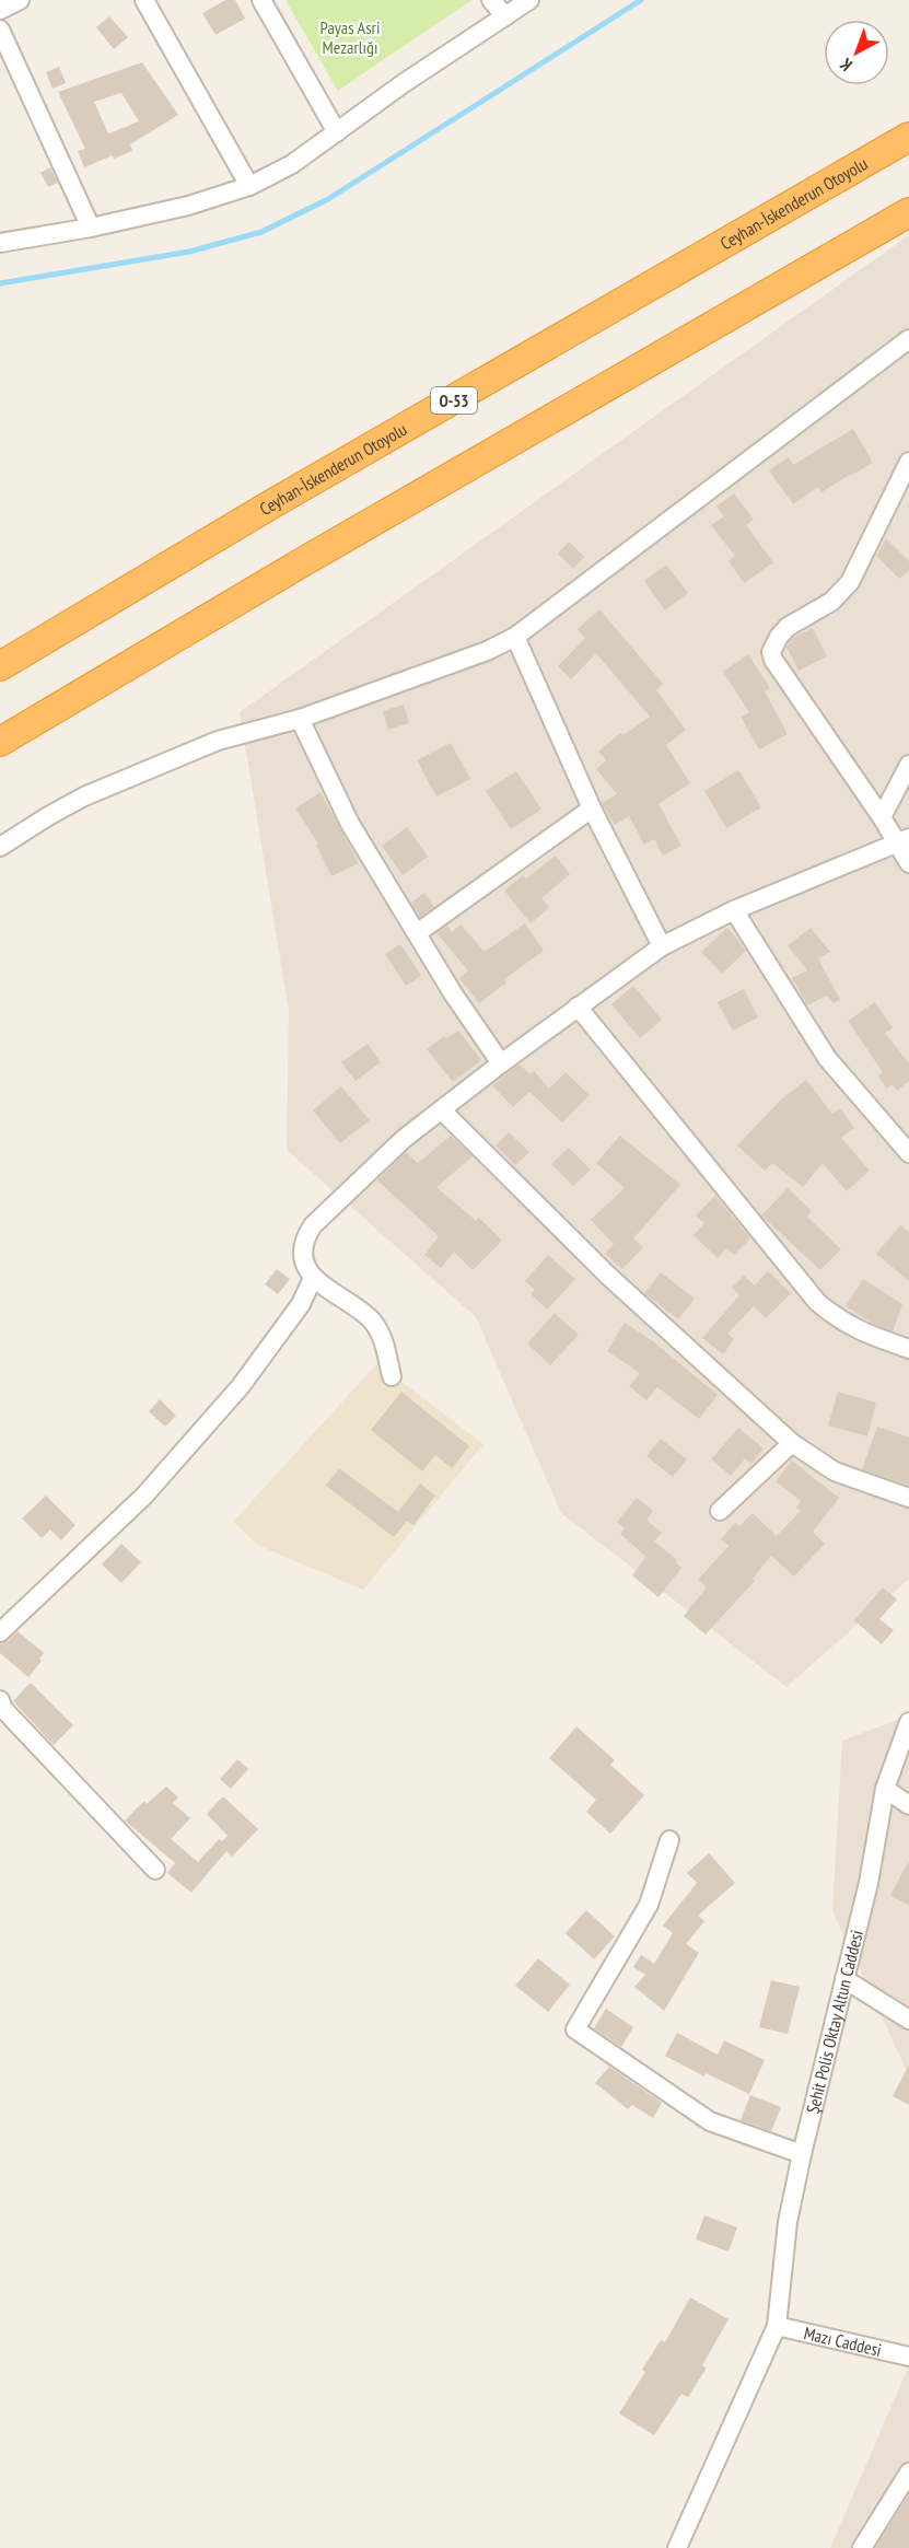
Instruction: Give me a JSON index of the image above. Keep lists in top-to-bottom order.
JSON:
{
  "streets": {
    "highway": ["Ceyhan-İskenderun Otoyolu", "O-53"],
    "street": ["Şehit Polis Oktay Altun Caddesi", "Mazı Caddesi"]
  },
  "crossings": [
    ["Şehit Polis Oktay Altun Caddesi", "Mazı Caddesi"]
  ],
  "parks": ["Payas Asri Mezarlığı"],
  "north": "bottom left"
}
